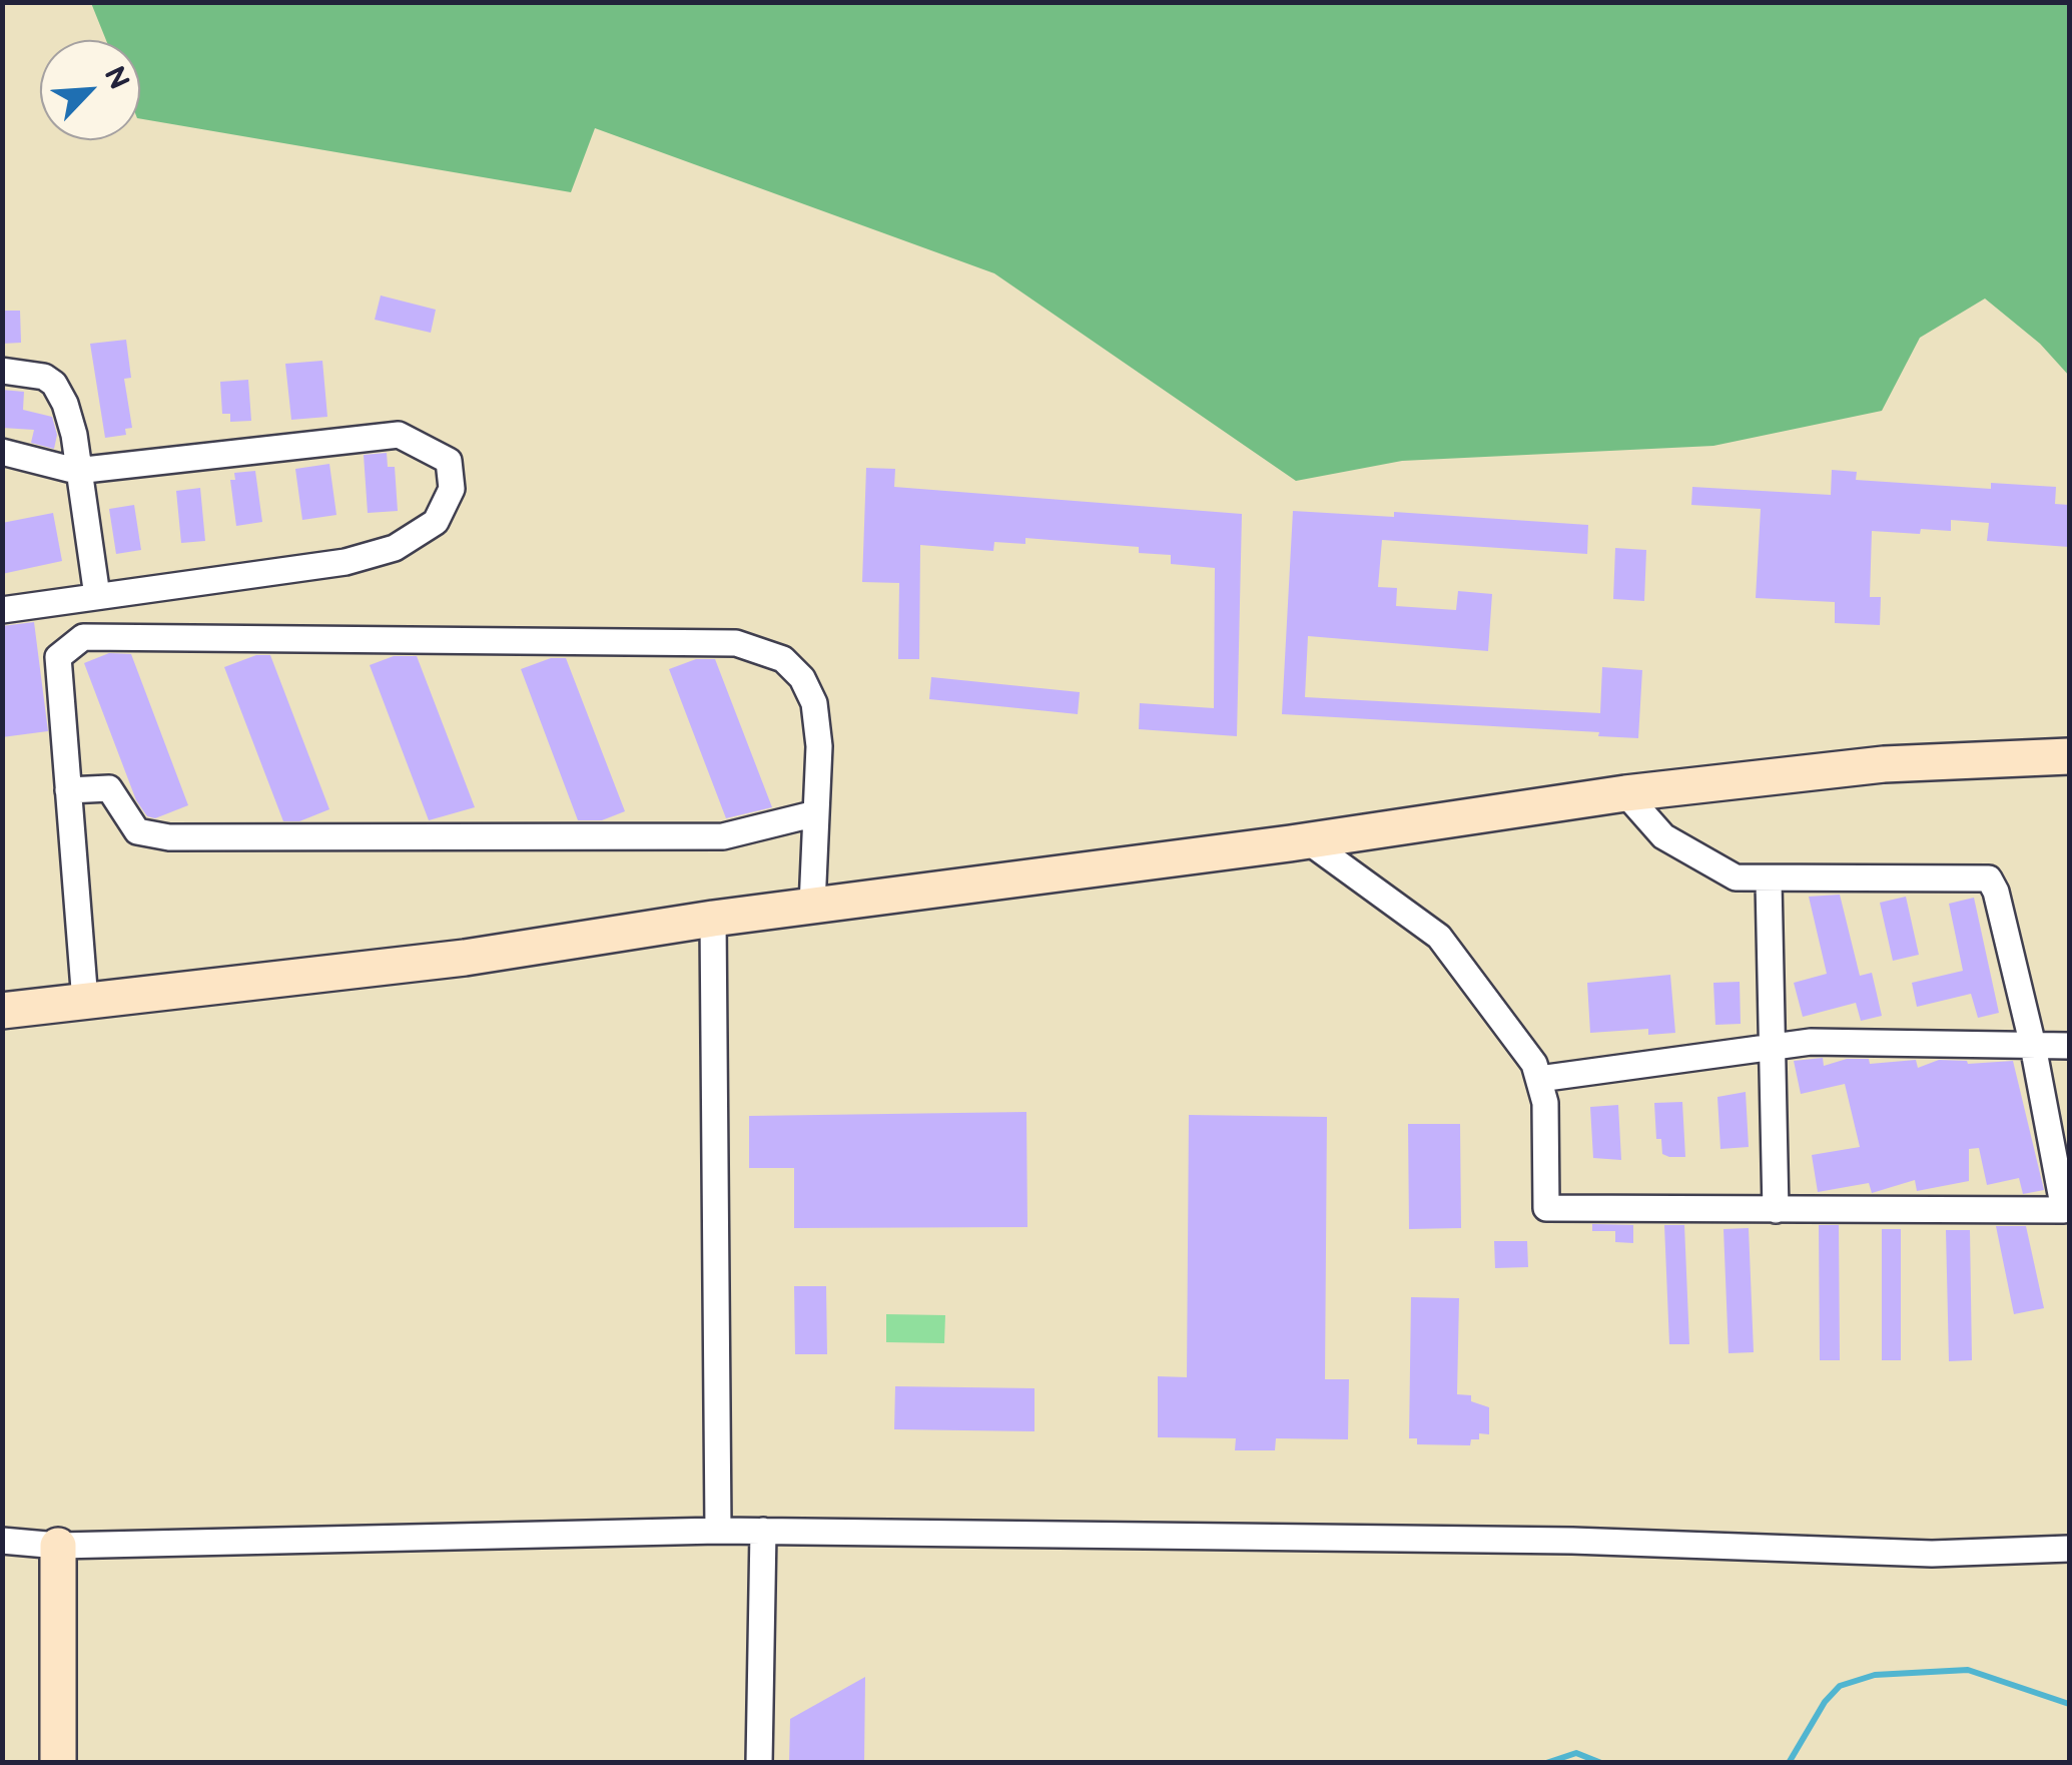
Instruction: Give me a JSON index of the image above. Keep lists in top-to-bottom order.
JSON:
{
  "north": "top right"
}
